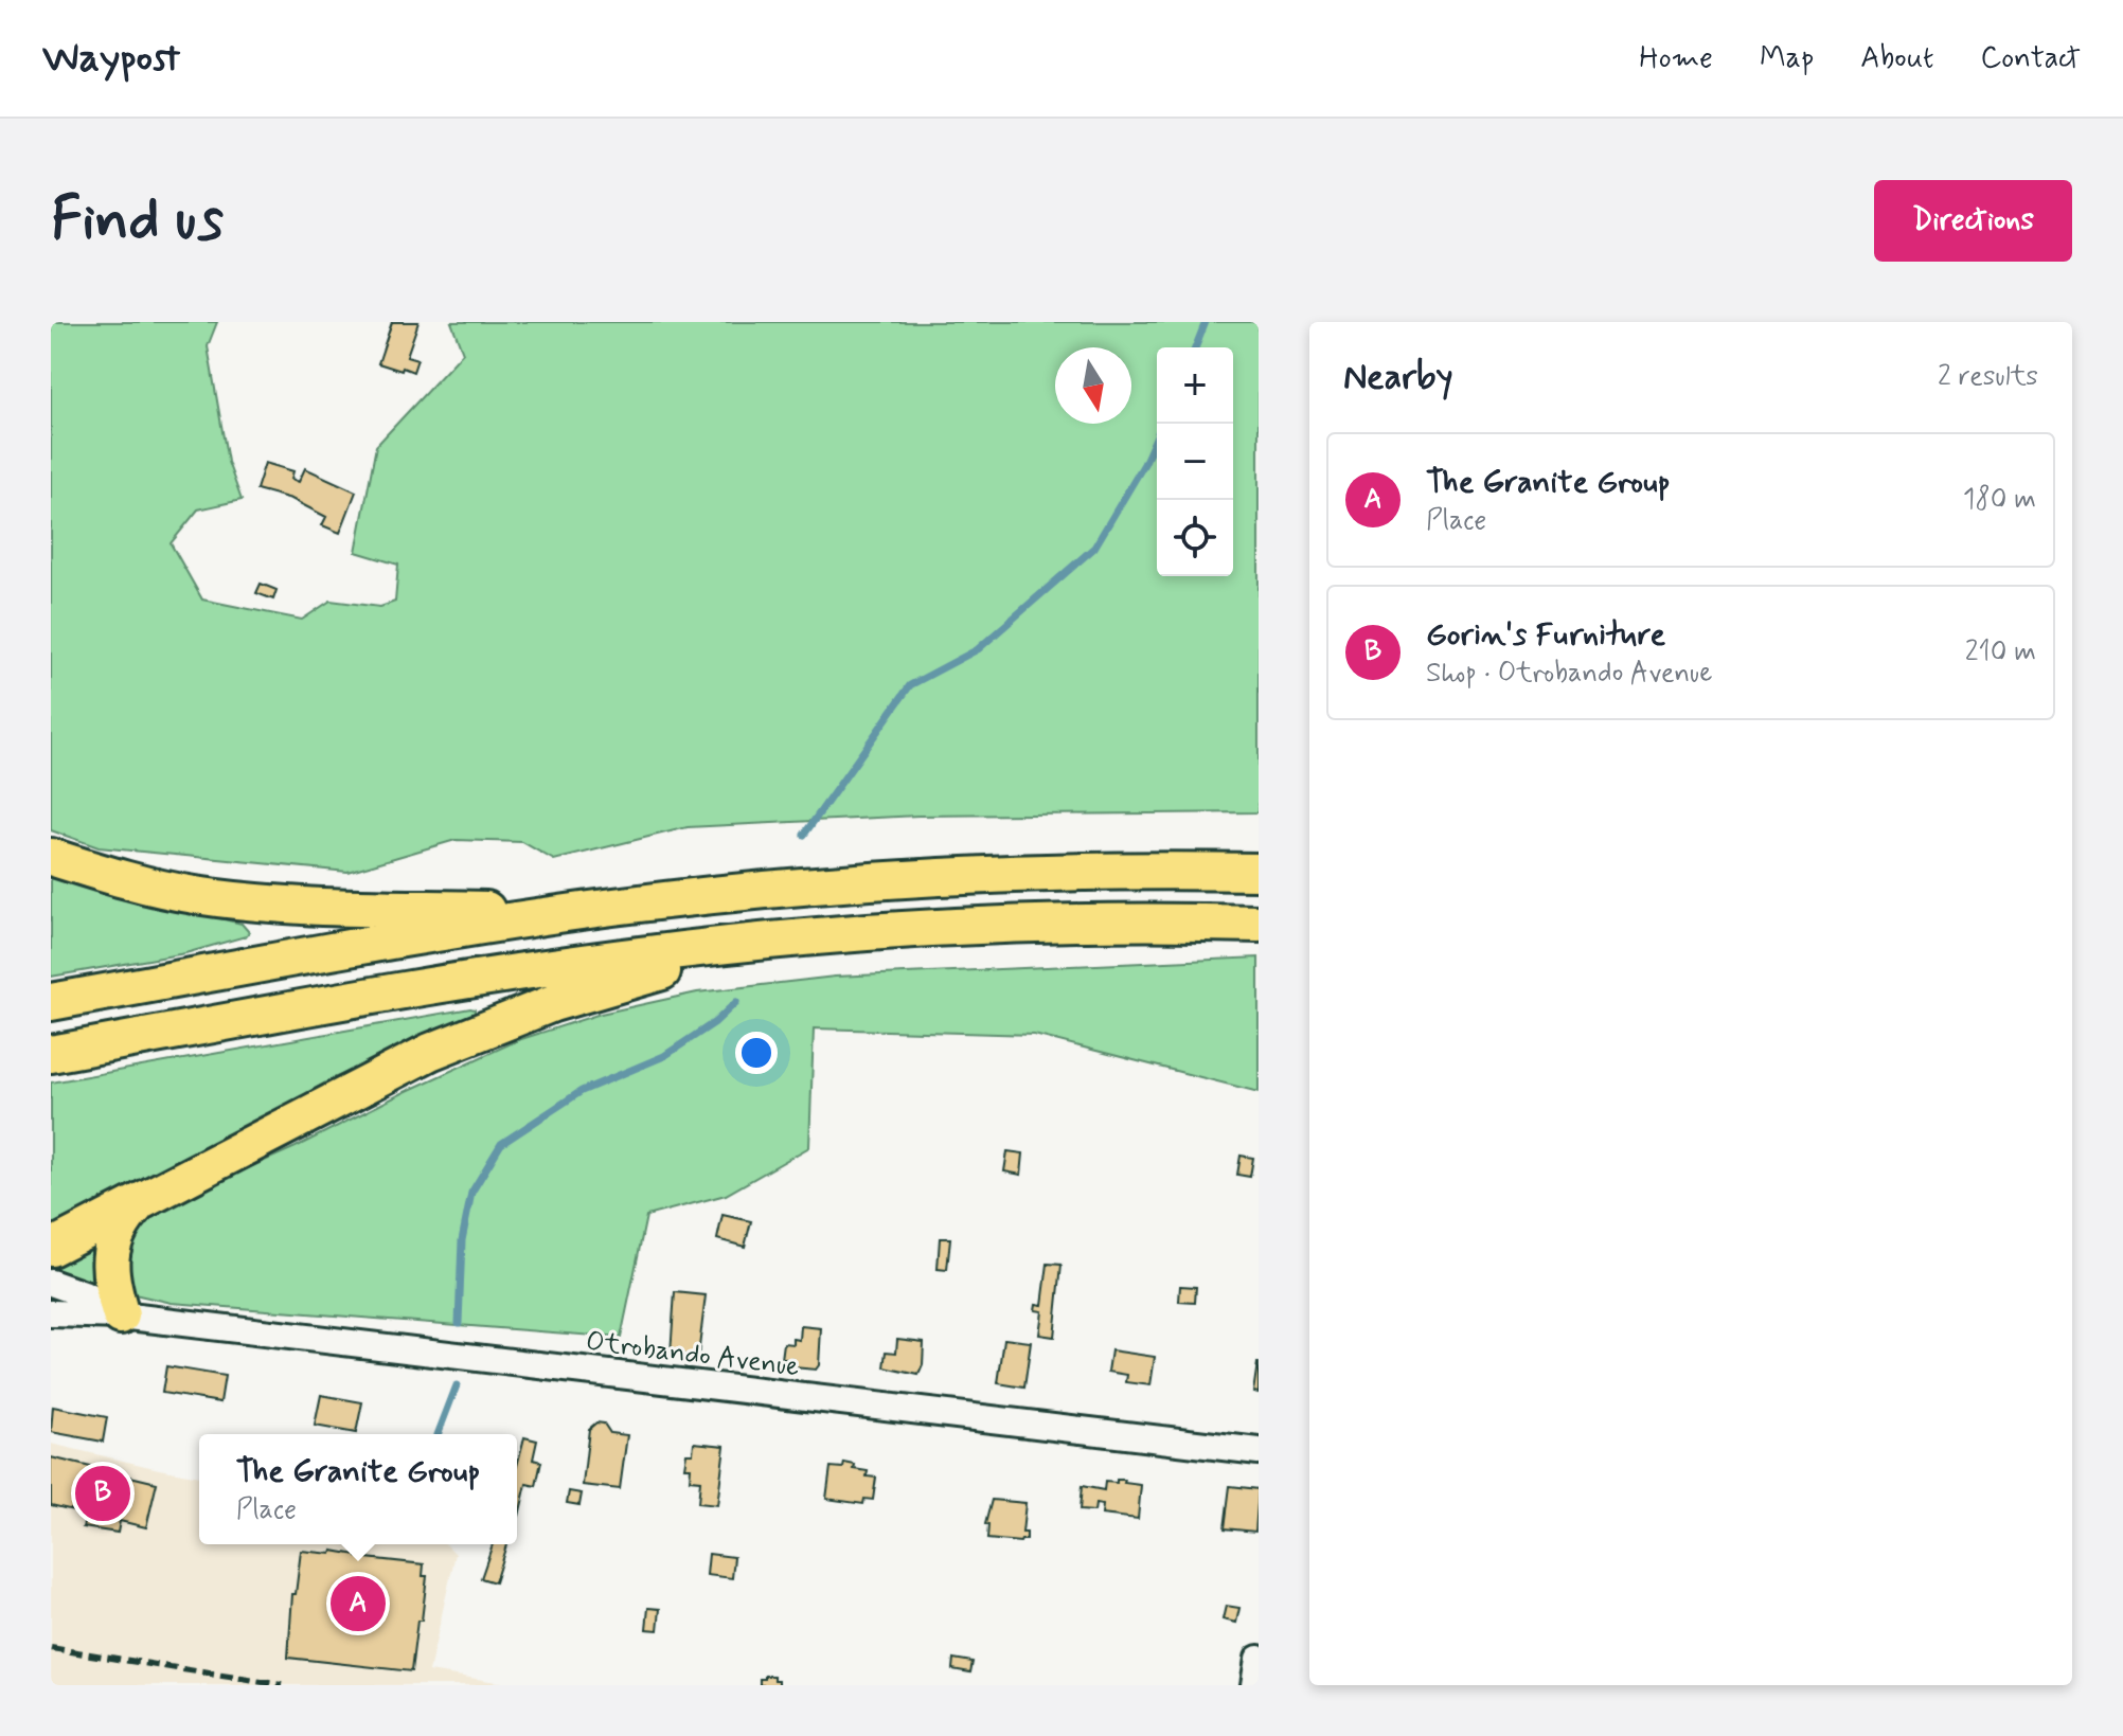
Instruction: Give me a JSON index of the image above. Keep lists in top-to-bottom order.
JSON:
{
  "streets": {
    "street": ["Otrobando Avenue"]
  },
  "north": "bottom",
  "page": {
    "header": "Waypost",
    "nav": [
      "Home",
      "Map",
      "About",
      "Contact"
    ],
    "buttons": "Directions",
    "title": "Find us",
    "heading": ["Nearby", "2 results"],
    "map_buttons": ["+", "−"],
    "list": [
      {
        "mark": "A",
        "name": "The Granite Group",
        "note": "Place",
        "value": "180 m"
      },
      {
        "mark": "B",
        "name": "Gorin's Furniture",
        "note": "Shop · Otrobando Avenue",
        "value": "210 m"
      }
    ],
    "popup": ["The Granite Group", "Place"],
    "pins": ["B", "A"]
  }
}
